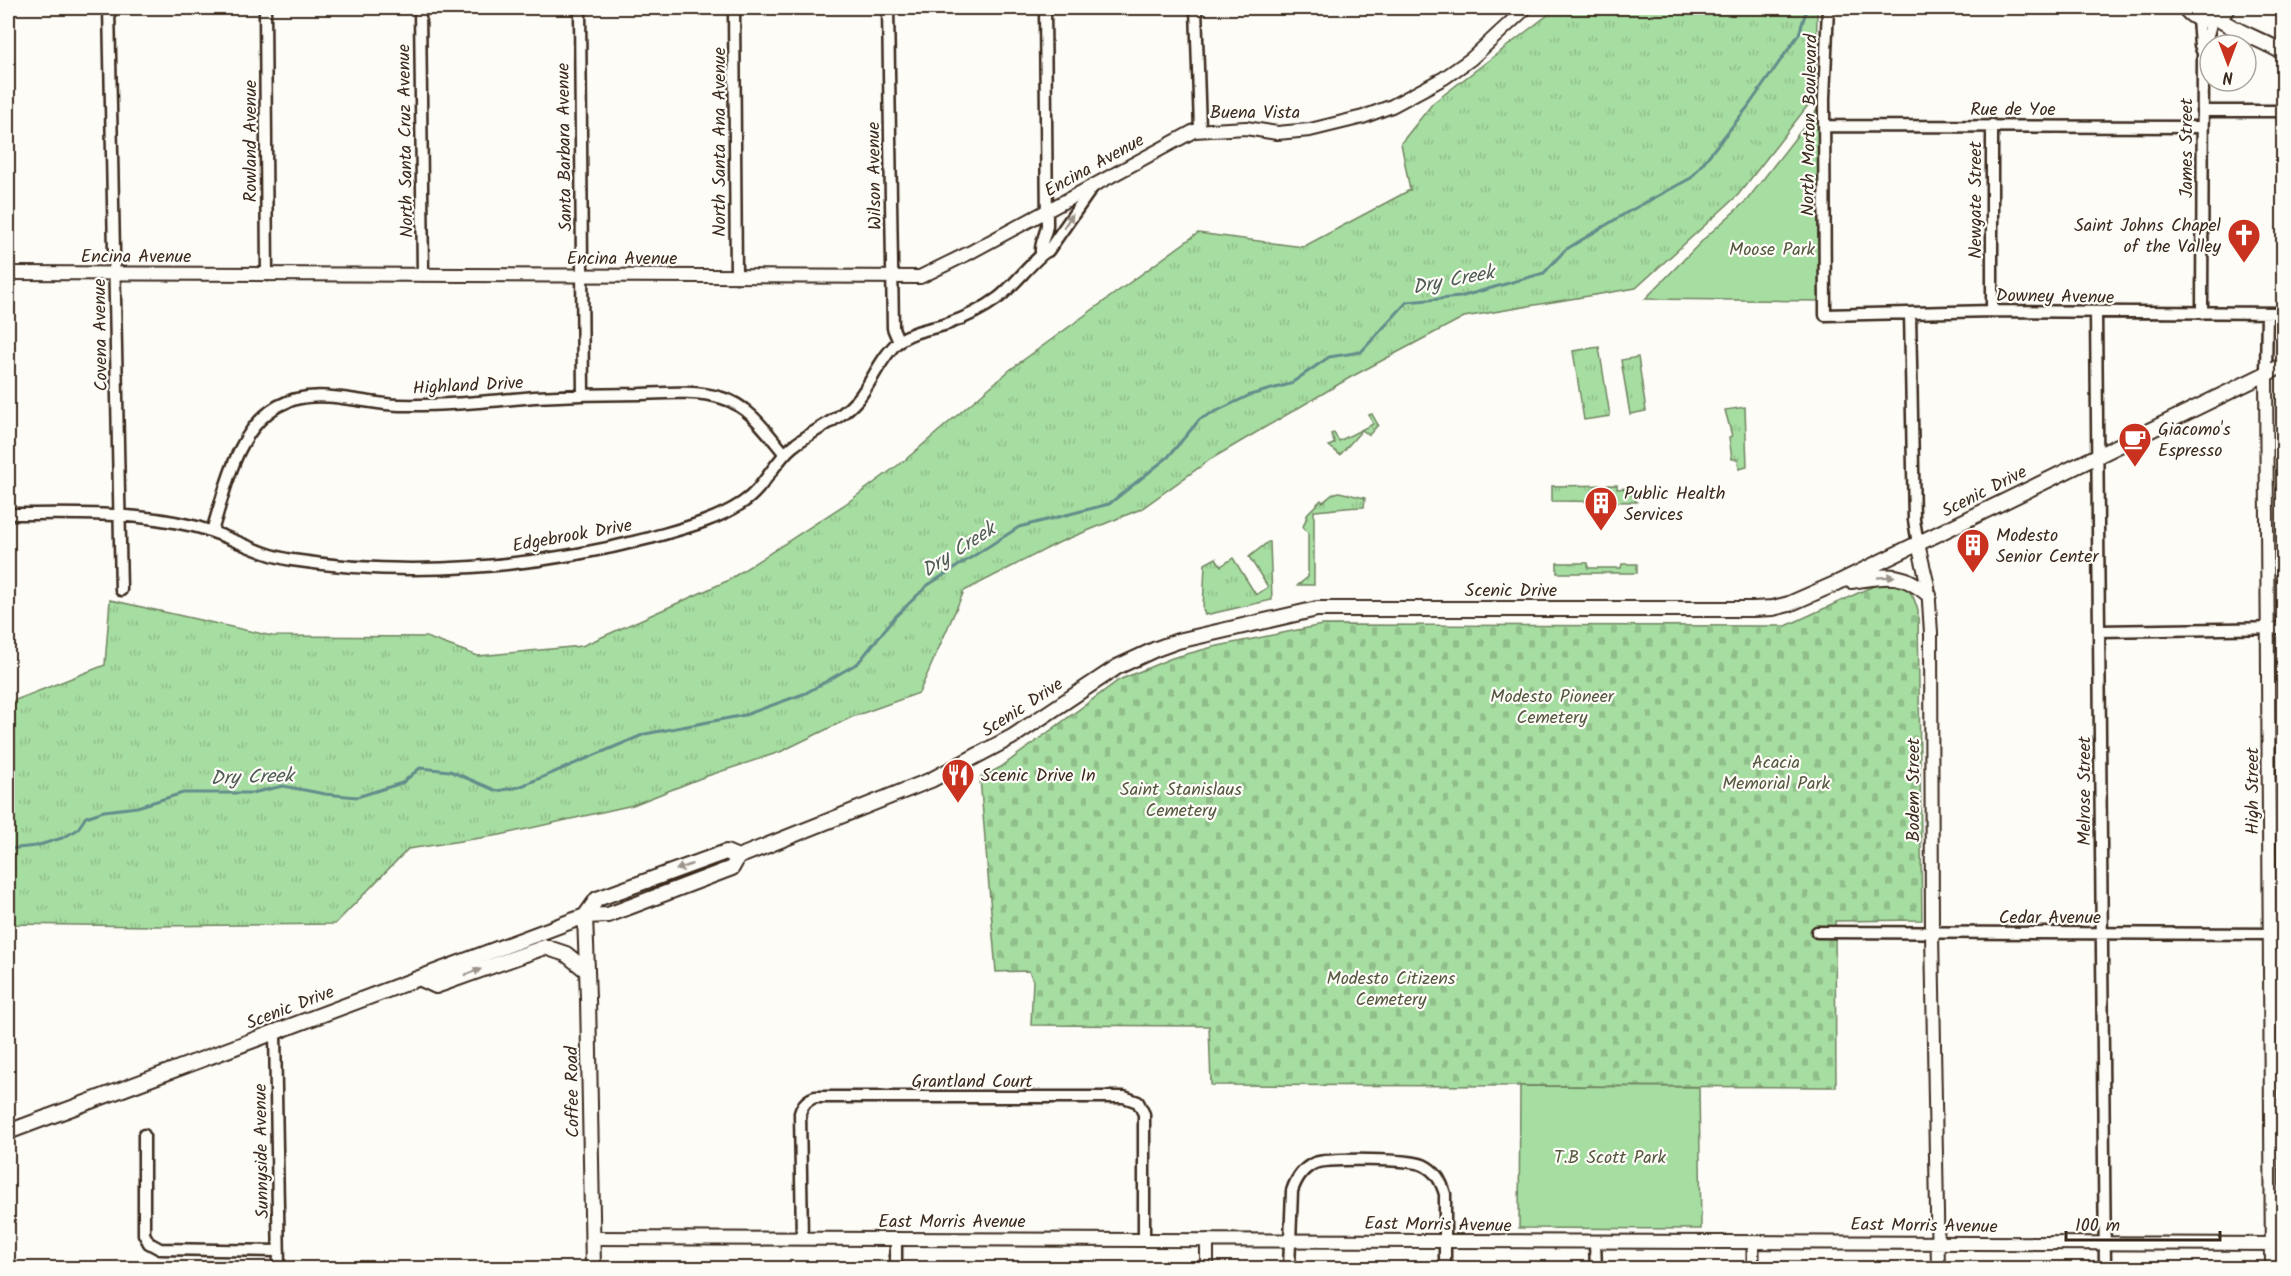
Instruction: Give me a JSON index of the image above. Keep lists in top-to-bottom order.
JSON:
{
  "streets": {
    "main road": ["Scenic Drive", "Coffee Road"],
    "street": [
      "Rue de Yoe",
      "Buena Vista",
      "North Morton Boulevard",
      "Rowland Avenue",
      "North Santa Cruz Avenue",
      "North Santa Ana Avenue",
      "Santa Barbara Avenue",
      "James Street",
      "Encina Avenue",
      "Wilson Avenue",
      "Newgate Street",
      "Downey Avenue",
      "Covena Avenue",
      "Highland Drive",
      "Edgebrook Drive",
      "Bodem Street",
      "Melrose Street",
      "High Street",
      "Cedar Avenue",
      "Grantland Court",
      "Sunnyside Avenue",
      "East Morris Avenue"
    ]
  },
  "crossings": [
    ["Rue de Yoe", "North Morton Boulevard"],
    ["Rue de Yoe", "James Street"],
    ["Rue de Yoe", "Newgate Street"],
    ["Buena Vista", "Encina Avenue"],
    ["North Morton Boulevard", "Downey Avenue"],
    ["Rowland Avenue", "Encina Avenue"],
    ["North Santa Cruz Avenue", "Encina Avenue"],
    ["North Santa Ana Avenue", "Encina Avenue"],
    ["Santa Barbara Avenue", "Encina Avenue"],
    ["Santa Barbara Avenue", "Highland Drive"],
    ["James Street", "Downey Avenue"],
    ["Encina Avenue", "Wilson Avenue"],
    ["Encina Avenue", "Covena Avenue"],
    ["Encina Avenue", "Edgebrook Drive"],
    ["Wilson Avenue", "Edgebrook Drive"],
    ["Newgate Street", "Downey Avenue"],
    ["Downey Avenue", "Bodem Street"],
    ["Downey Avenue", "Melrose Street"],
    ["Downey Avenue", "High Street"],
    ["Covena Avenue", "Edgebrook Drive"],
    ["Highland Drive", "Edgebrook Drive"],
    ["Scenic Drive", "Bodem Street"],
    ["Scenic Drive", "Melrose Street"],
    ["Scenic Drive", "High Street"],
    ["Scenic Drive", "Coffee Road"],
    ["Scenic Drive", "Sunnyside Avenue"],
    ["Bodem Street", "Cedar Avenue"],
    ["Bodem Street", "East Morris Avenue"],
    ["Melrose Street", "Cedar Avenue"],
    ["Melrose Street", "East Morris Avenue"],
    ["High Street", "Cedar Avenue"],
    ["High Street", "East Morris Avenue"],
    ["Grantland Court", "East Morris Avenue"],
    ["Coffee Road", "East Morris Avenue"]
  ],
  "water": ["Dry Creek"],
  "parks": [
    "Moose Park",
    "Modesto Pioneer Cemetery",
    "Acacia Memorial Park",
    "Saint Stanislaus Cemetery",
    "Modesto Citizens Cemetery",
    "T.B Scott Park"
  ],
  "places": {
    "church": ["Saint Johns Chapel of the Valley"],
    "cafe": ["Giacomo's Espresso"],
    "building": ["Public Health Services", "Modesto Senior Center"],
    "restaurant": ["Scenic Drive In"]
  },
  "scale_bar": "100 m",
  "north": "bottom"
}
